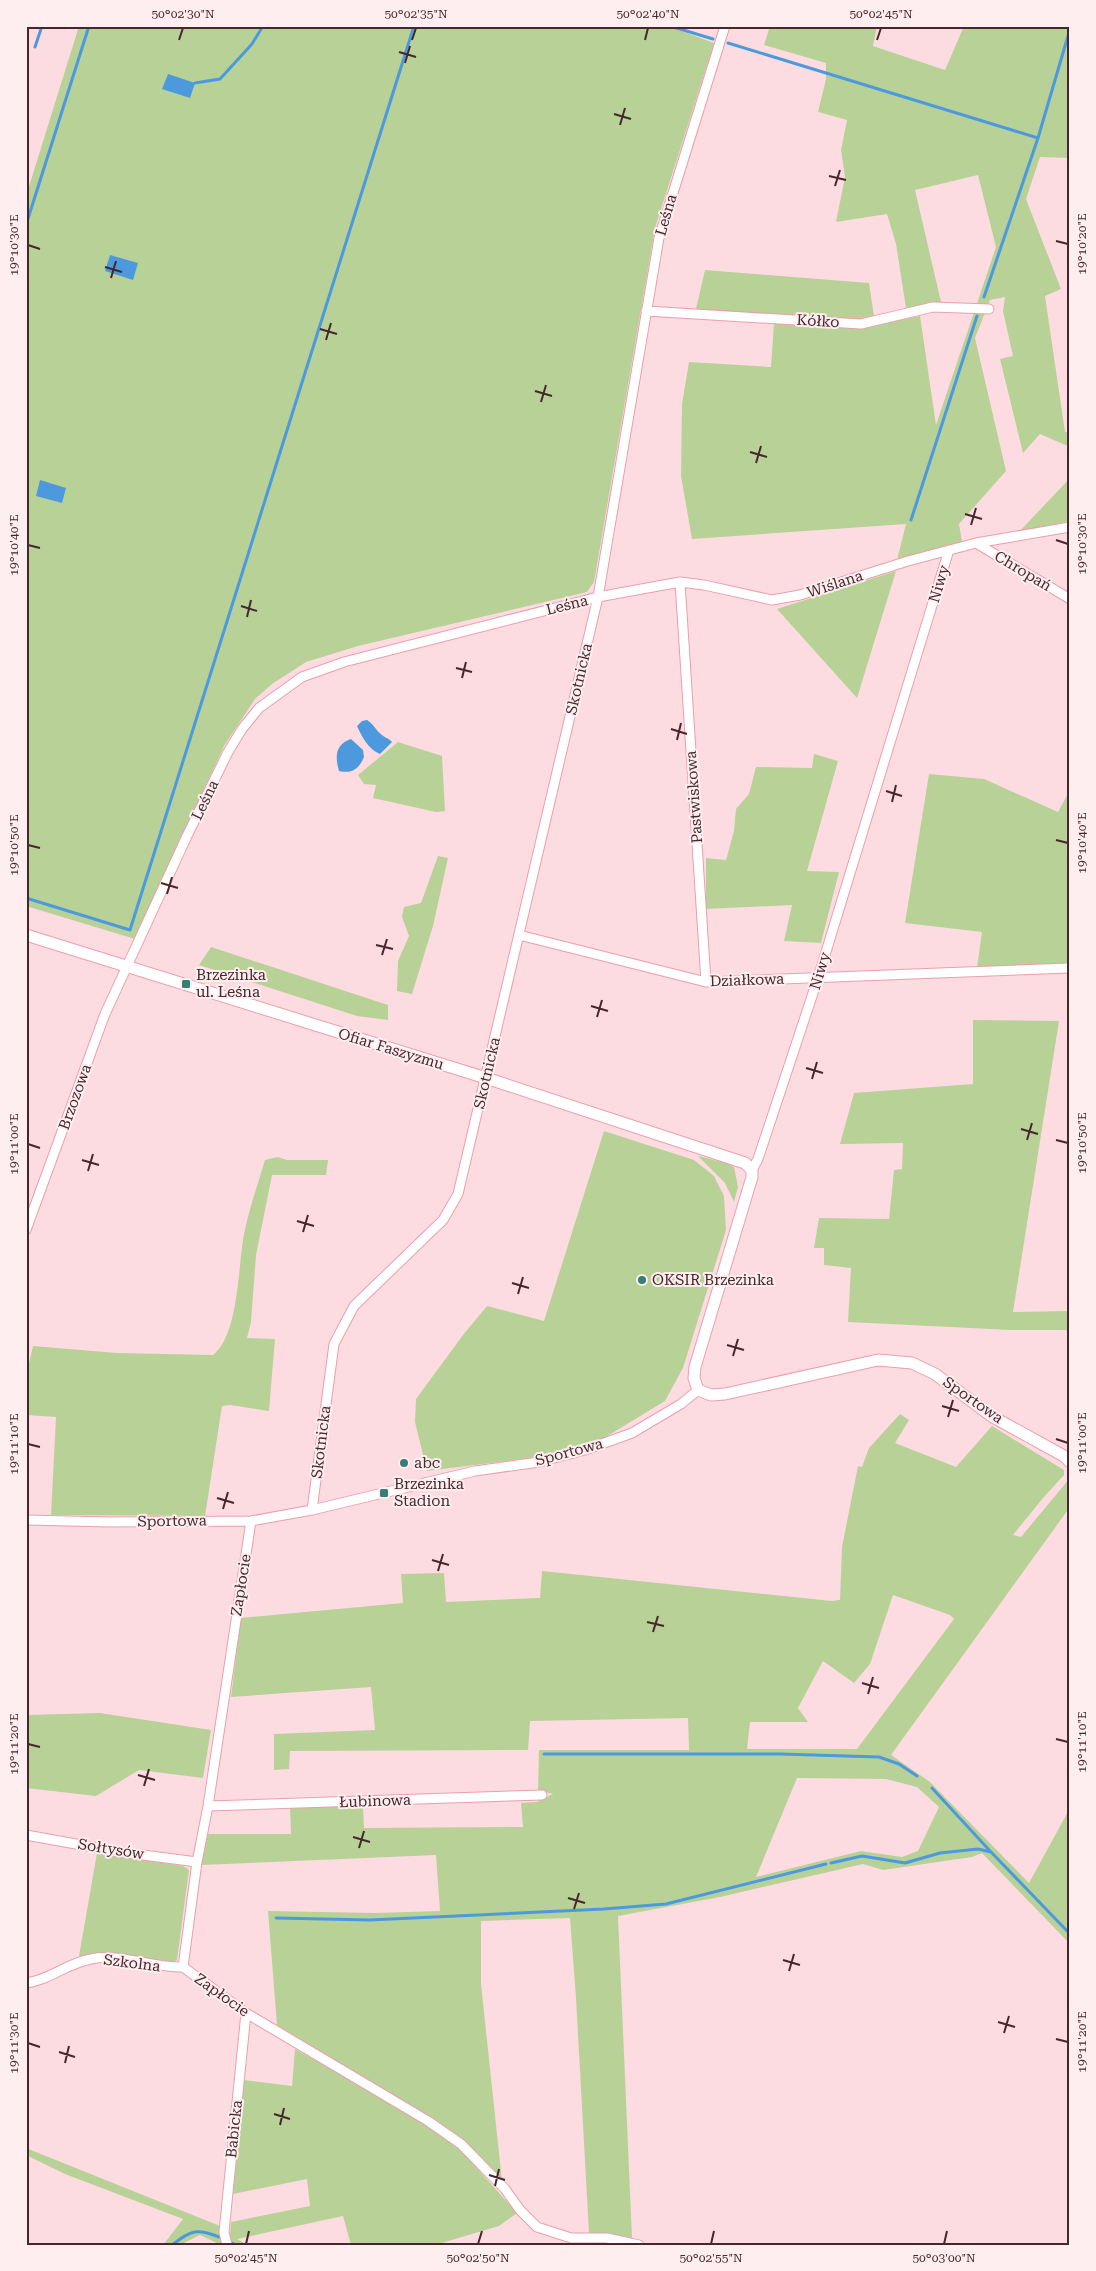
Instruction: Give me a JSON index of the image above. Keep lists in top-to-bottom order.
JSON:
{
  "streets": {
    "street": [
      "Leśna",
      "Kółko",
      "Chropań",
      "Wiślana",
      "Niwy",
      "Skotnicka",
      "Pastwiskowa",
      "Działkowa",
      "Ofiar Faszyzmu",
      "Brzozowa",
      "Sportowa",
      "Zapłocie",
      "Łubinowa",
      "Sołtysów",
      "Szkolna",
      "Babicka"
    ]
  },
  "crossings": [
    ["Leśna", "Kółko"],
    ["Leśna", "Wiślana"],
    ["Leśna", "Skotnicka"],
    ["Leśna", "Ofiar Faszyzmu"],
    ["Leśna", "Brzozowa"],
    ["Chropań", "Wiślana"],
    ["Wiślana", "Niwy"],
    ["Wiślana", "Skotnicka"],
    ["Wiślana", "Pastwiskowa"],
    ["Niwy", "Działkowa"],
    ["Niwy", "Ofiar Faszyzmu"],
    ["Niwy", "Sportowa"],
    ["Skotnicka", "Działkowa"],
    ["Skotnicka", "Ofiar Faszyzmu"],
    ["Skotnicka", "Sportowa"],
    ["Pastwiskowa", "Działkowa"],
    ["Ofiar Faszyzmu", "Brzozowa"],
    ["Sportowa", "Zapłocie"],
    ["Zapłocie", "Łubinowa"],
    ["Zapłocie", "Sołtysów"],
    ["Zapłocie", "Szkolna"],
    ["Zapłocie", "Babicka"]
  ],
  "places": {
    "transit": ["Brzezinka ul. Leśna", "Brzezinka Stadion"],
    "other": ["OKSIR Brzezinka", "abc"]
  },
  "coordinates": [
    "50°02'30\"N",
    "50°02'35\"N",
    "50°02'40\"N",
    "50°02'45\"N",
    "19°10'20\"E",
    "19°10'30\"E",
    "19°10'40\"E",
    "19°10'50\"E",
    "19°11'00\"E",
    "19°11'10\"E",
    "19°11'20\"E",
    "19°11'30\"E",
    "50°02'50\"N",
    "50°02'55\"N",
    "50°03'00\"N"
  ]
}
